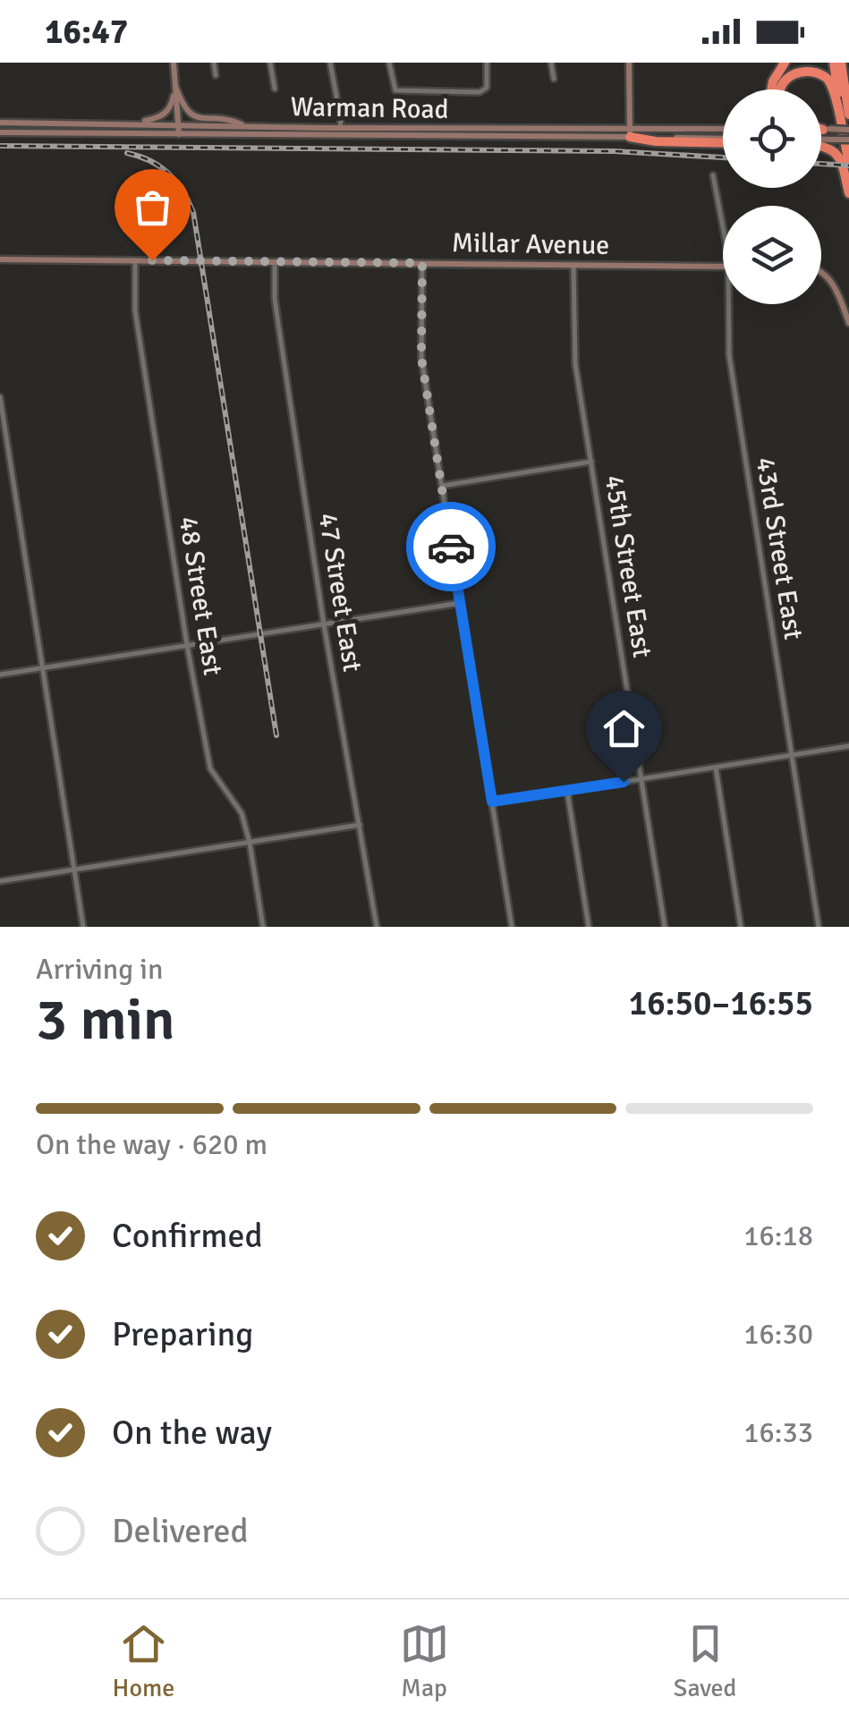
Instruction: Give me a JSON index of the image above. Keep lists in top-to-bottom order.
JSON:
{
  "streets": {
    "main road": ["Warman Road", "Millar Avenue"],
    "street": [
      "43rd Street East",
      "45th Street East",
      "47 Street East",
      "48 Street East"
    ]
  },
  "crossings": [
    ["Millar Avenue", "45th Street East"],
    ["Millar Avenue", "47 Street East"],
    ["Millar Avenue", "48 Street East"]
  ],
  "page": {
    "status": "16:47",
    "heading": ["3 min", "Arriving in", "16:50–16:55"],
    "bar": "On the way · 620 m",
    "list": [
      ["Confirmed", "16:18"],
      ["Preparing", "16:30"],
      ["On the way", "16:33"],
      "Delivered"
    ],
    "tabs": ["Home", "Map", "Saved"]
  }
}
